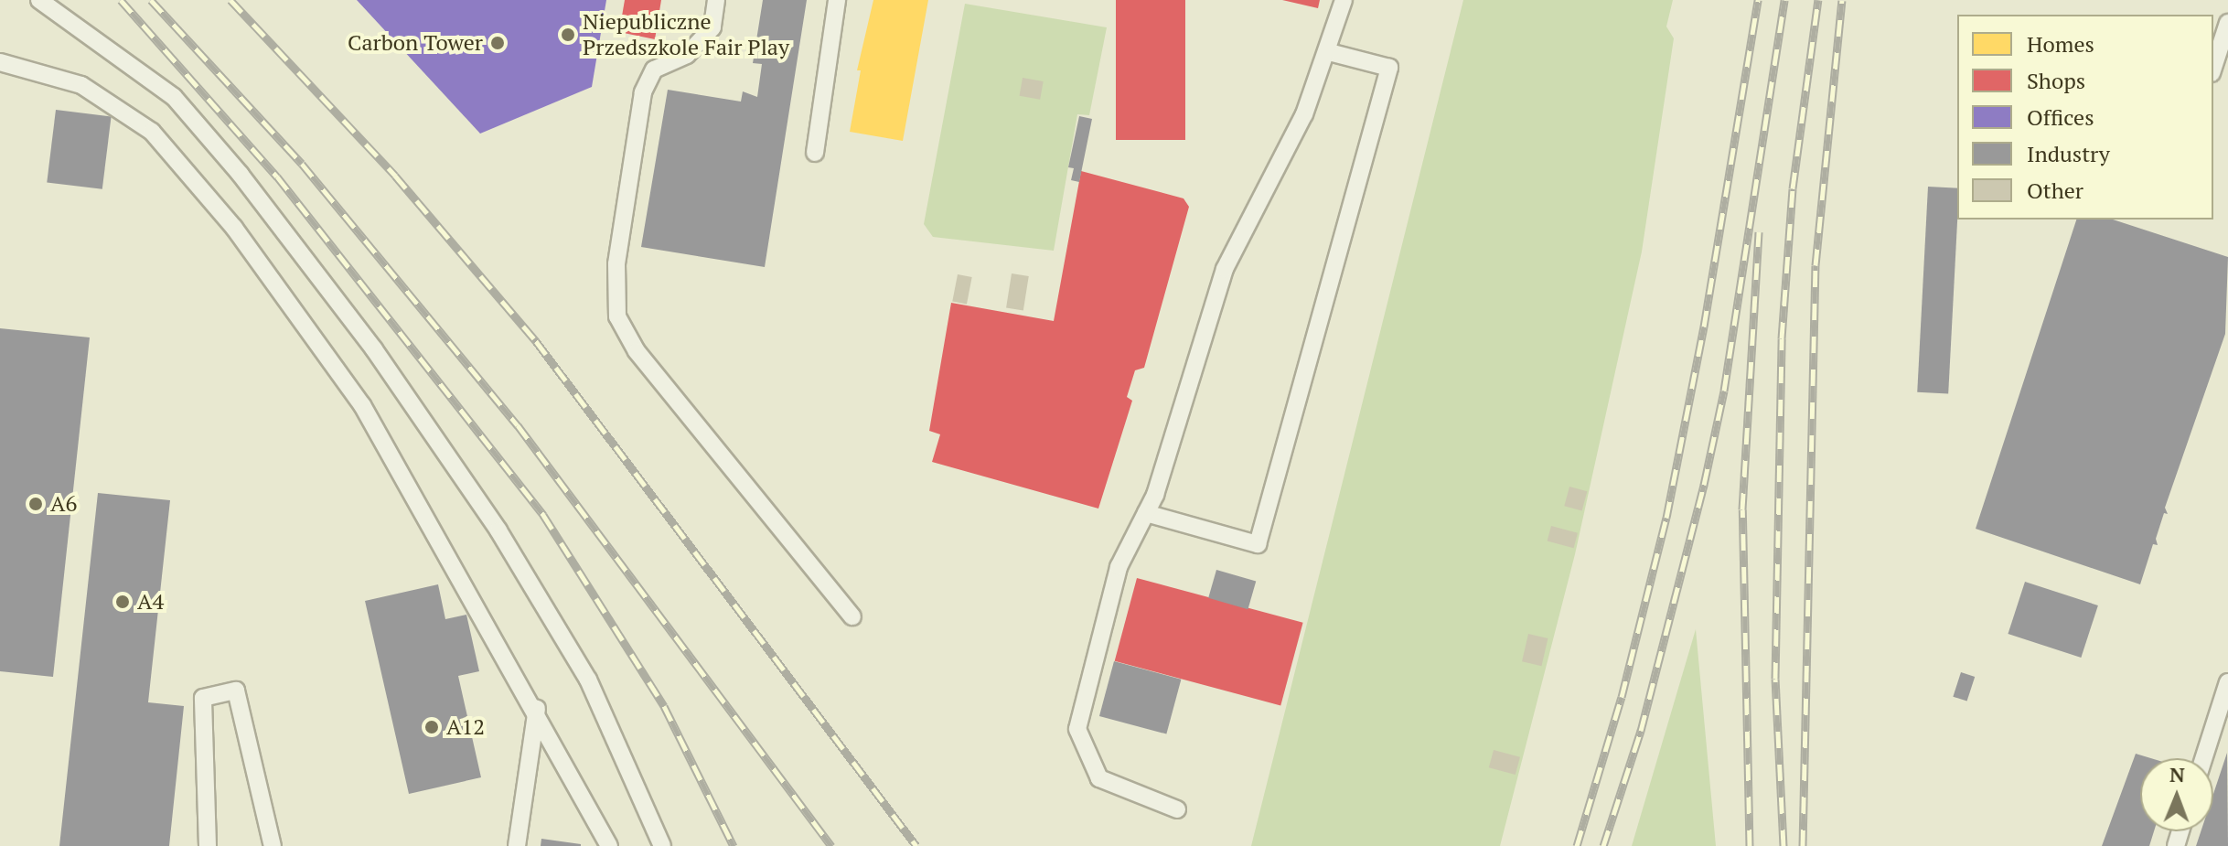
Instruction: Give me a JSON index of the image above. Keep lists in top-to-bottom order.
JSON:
{
  "places": [
    "Niepubliczne Przedszkole Fair Play",
    "Carbon Tower",
    "A6",
    "A4",
    "A12"
  ],
  "legend": [
    "Homes",
    "Shops",
    "Offices",
    "Industry",
    "Other"
  ],
  "north": "top"
}
